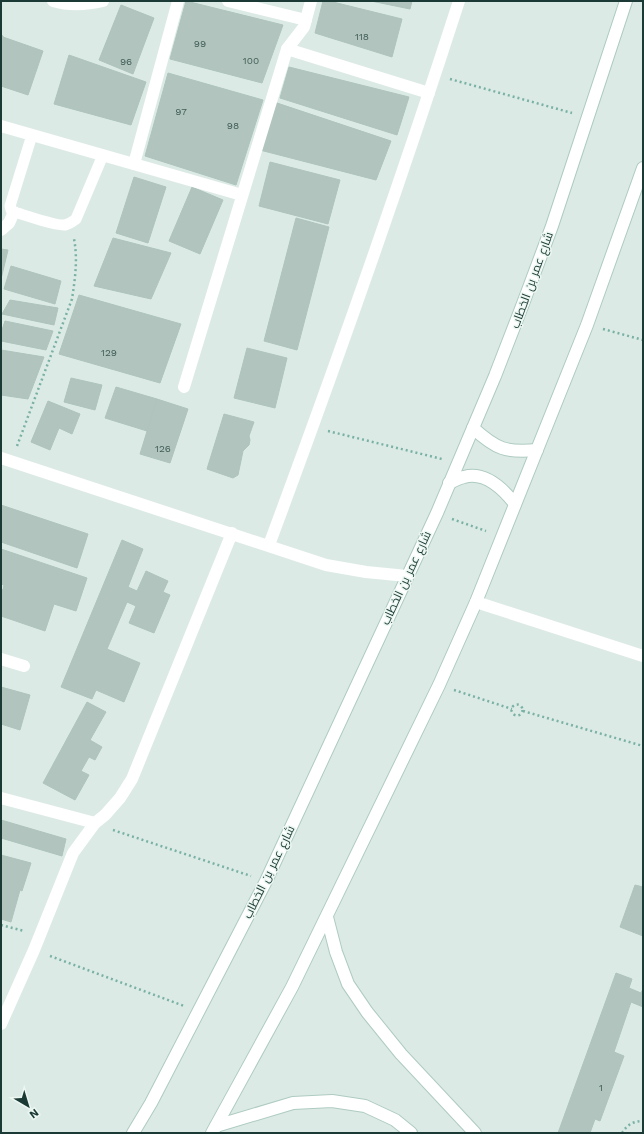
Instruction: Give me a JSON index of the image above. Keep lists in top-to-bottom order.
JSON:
{
  "streets": {
    "street": ["شارع عمر بن الخطاب"]
  },
  "house_numbers": [
    "118",
    "99",
    "100",
    "96",
    "97",
    "98",
    "129",
    "126",
    "1"
  ],
  "north": "bottom right"
}
